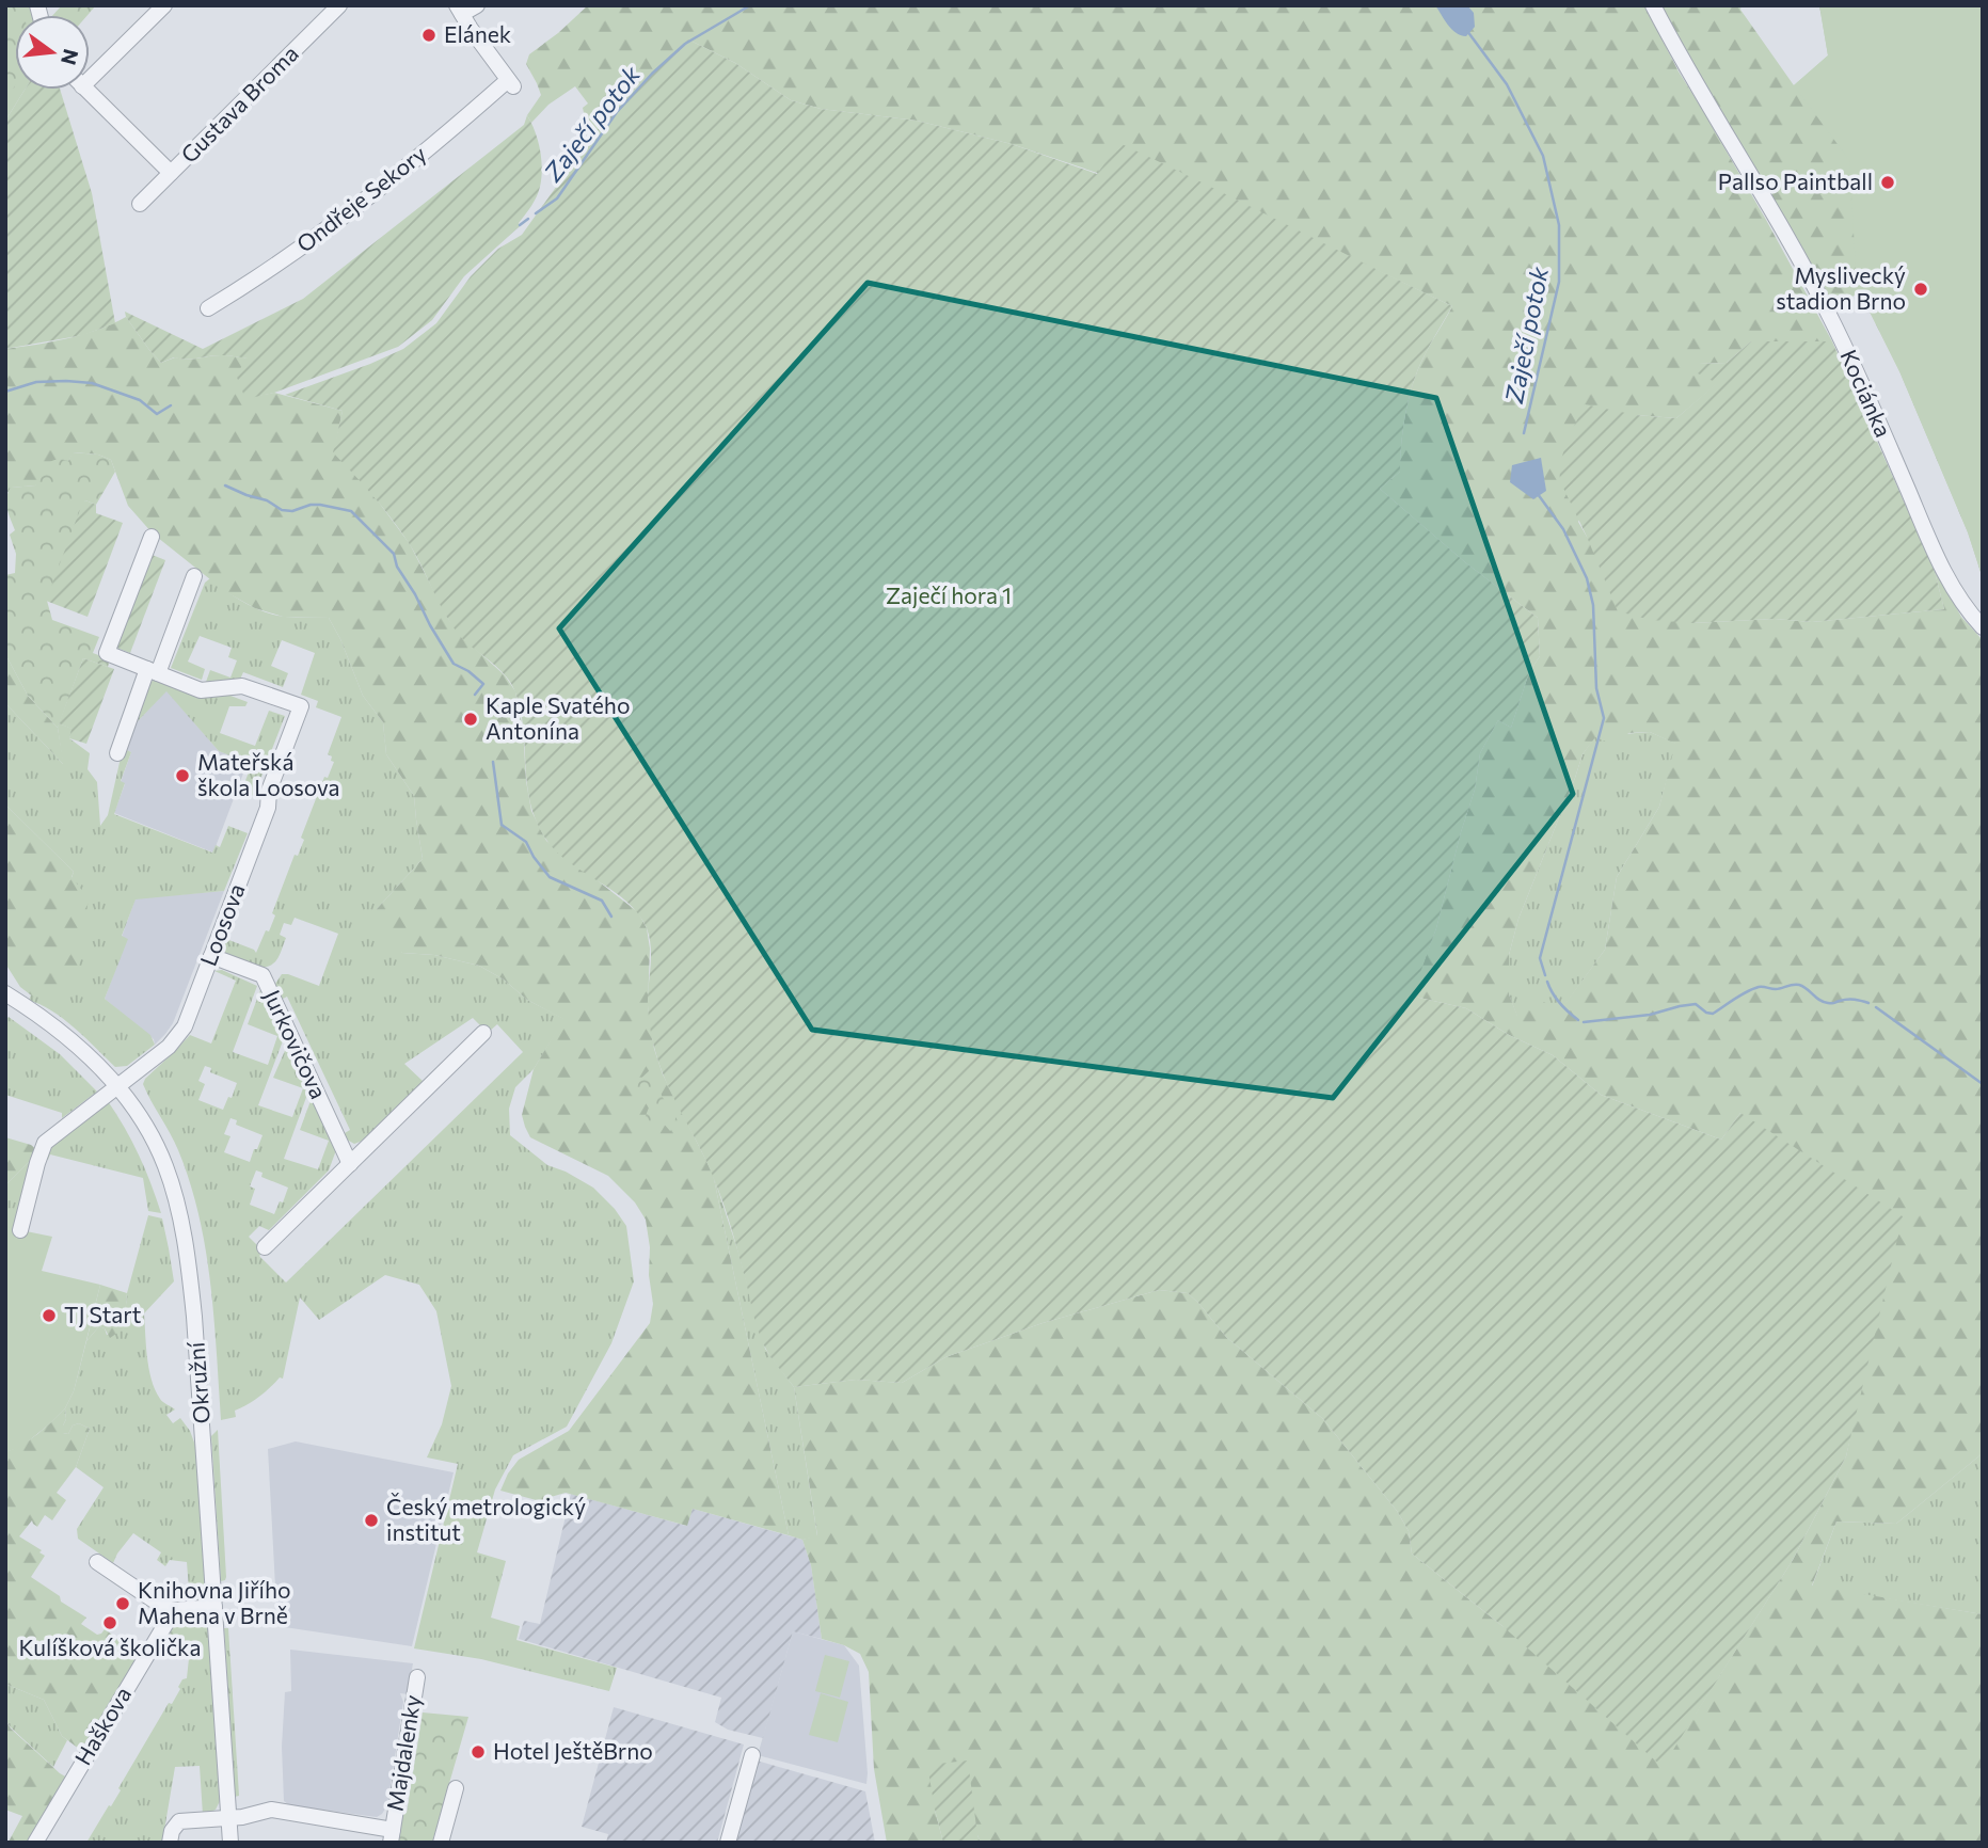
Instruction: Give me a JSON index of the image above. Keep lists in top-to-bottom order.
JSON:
{
  "streets": {
    "street": [
      "Gustava Broma",
      "Ondřeje Sekory",
      "Kociánka",
      "Loosova",
      "Jurkovičova",
      "Okružní",
      "Haškova",
      "Majdalenky"
    ]
  },
  "crossings": [
    ["Loosova", "Jurkovičova"],
    ["Loosova", "Okružní"],
    ["Okružní", "Majdalenky"]
  ],
  "water": ["Zaječí potok"],
  "parks": ["Zaječí hora 1"],
  "places": [
    "Elánek",
    "Pallso Paintball",
    "Myslivecký stadion Brno",
    "Kaple Svatého Antonína",
    "Mateřská škola Loosova",
    "TJ Start",
    "Český metrologický institut",
    "Knihovna Jiřího Mahena v Brně",
    "Kulíšková školička",
    "Hotel JeštěBrno"
  ],
  "north": "right"
}
